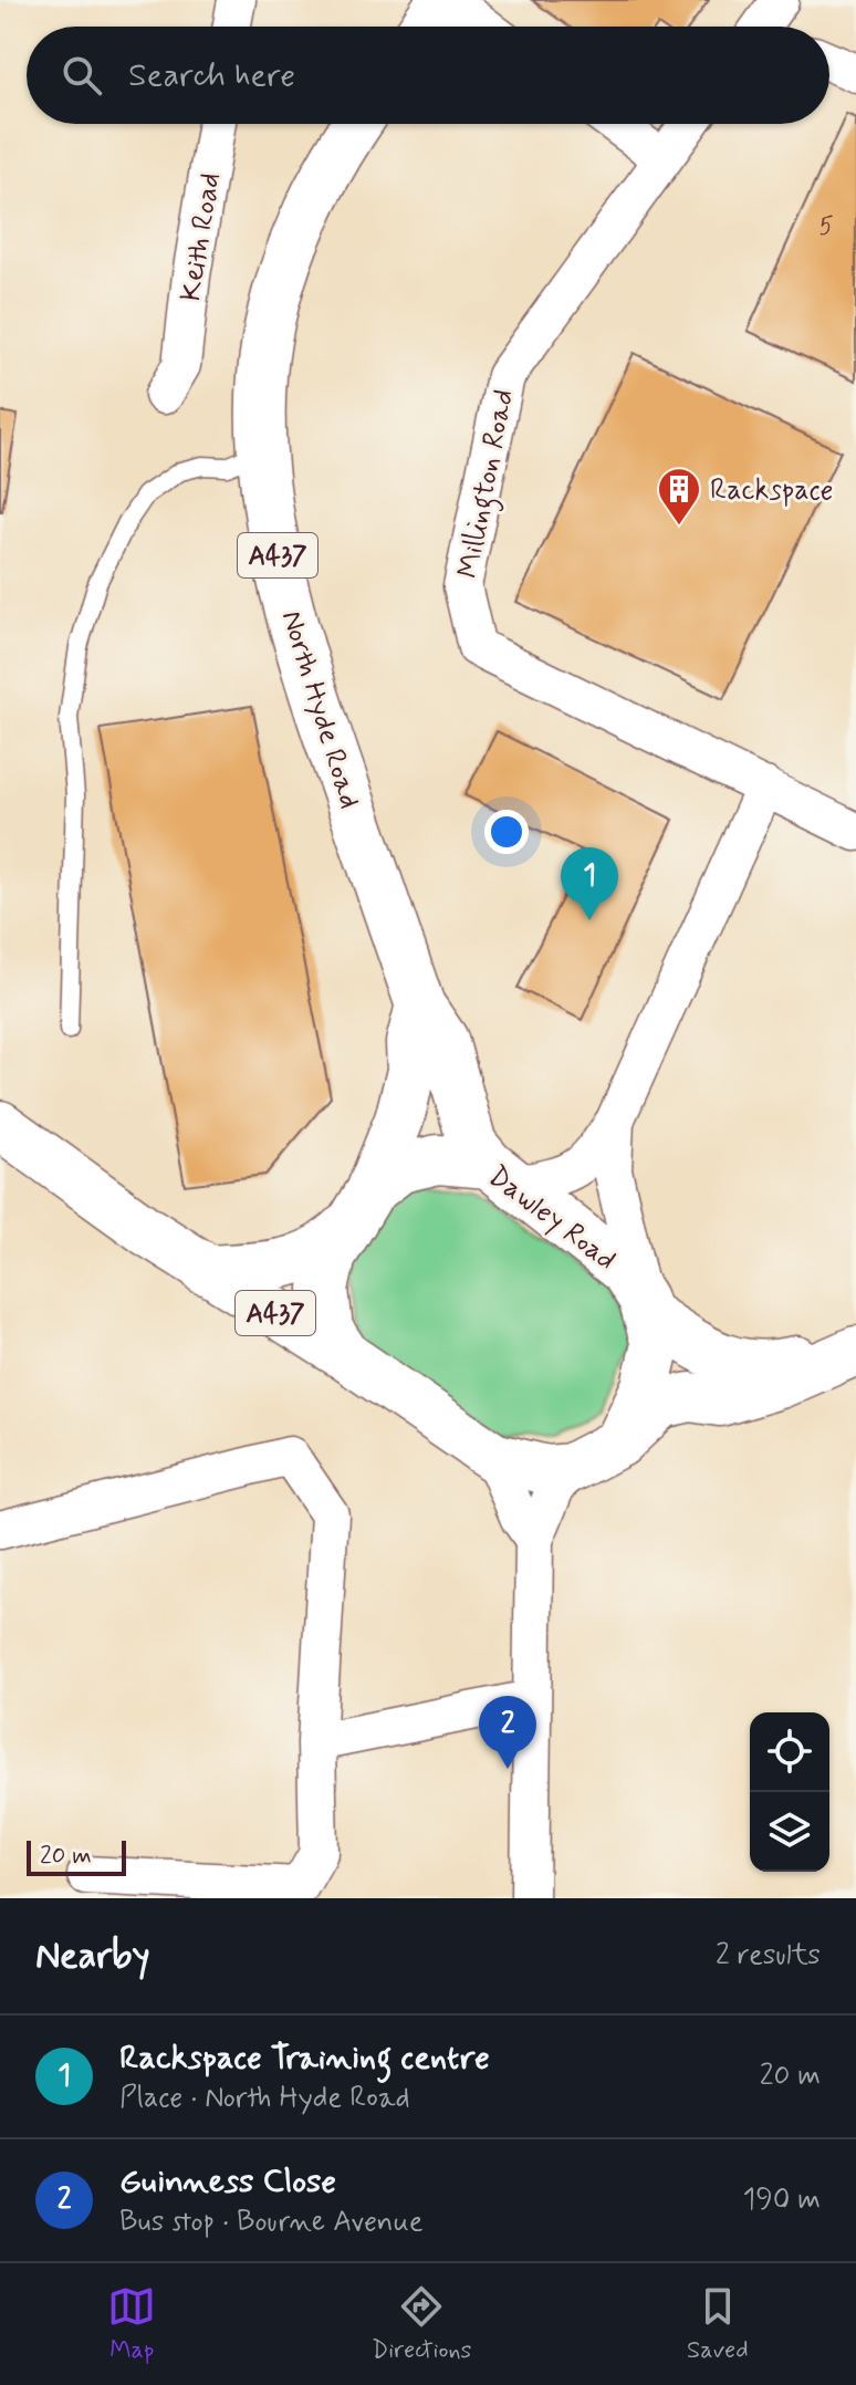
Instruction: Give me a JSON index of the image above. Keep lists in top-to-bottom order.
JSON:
{
  "streets": {
    "main road": ["A437", "North Hyde Road", "Dawley Road"],
    "street": ["Keith Road", "Millington Road"]
  },
  "crossings": [
    ["A437", "North Hyde Road"],
    ["A437", "Dawley Road"],
    ["North Hyde Road", "Dawley Road"]
  ],
  "places": {
    "building": ["Rackspace"]
  },
  "house_numbers": ["5"],
  "scale_bar": "20 m",
  "page": {
    "search": "Search here",
    "pins": ["1", "2"],
    "scale": "20 m",
    "heading": ["Nearby", "2 results"],
    "list": [
      {
        "mark": "1",
        "name": "Rackspace Training centre",
        "note": "Place · North Hyde Road",
        "value": "20 m"
      },
      {
        "mark": "2",
        "name": "Guinness Close",
        "note": "Bus stop · Bourne Avenue",
        "value": "190 m"
      }
    ],
    "nav": ["Map", "Directions", "Saved"]
  }
}
